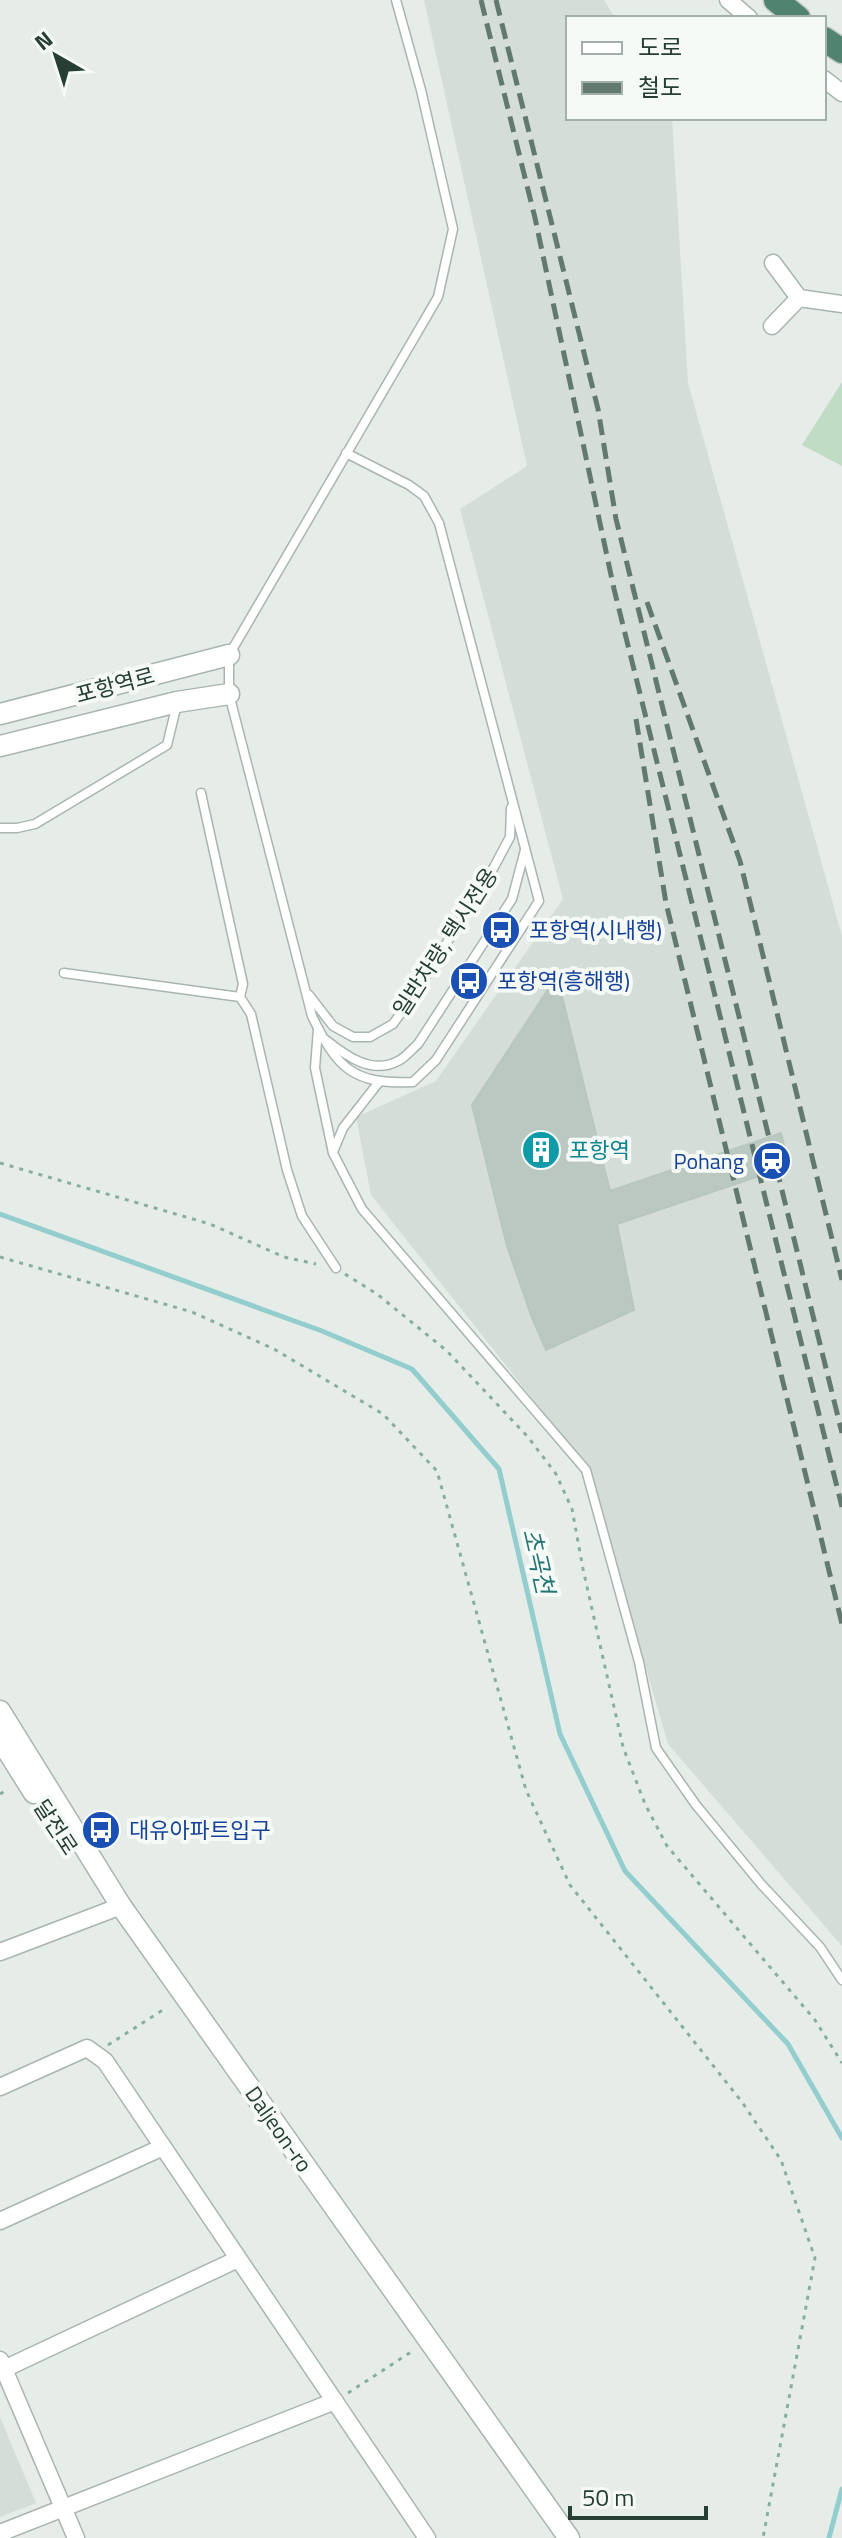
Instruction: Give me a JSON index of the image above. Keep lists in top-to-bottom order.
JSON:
{
  "streets": {
    "street": ["포항역로", "달전로", "Daljeon-ro"],
    "lane": ["일반차량, 택시전용"]
  },
  "crossings": [
    ["달전로", "Daljeon-ro"]
  ],
  "water": ["초곡천"],
  "places": {
    "bus stop": ["포항역(시내행)", "포항역(흥해행)", "대유아파트입구"],
    "building": ["포항역"],
    "station": ["Pohang"]
  },
  "legend": ["도로", "철도"],
  "scale_bar": "50 m",
  "north": "top left"
}
